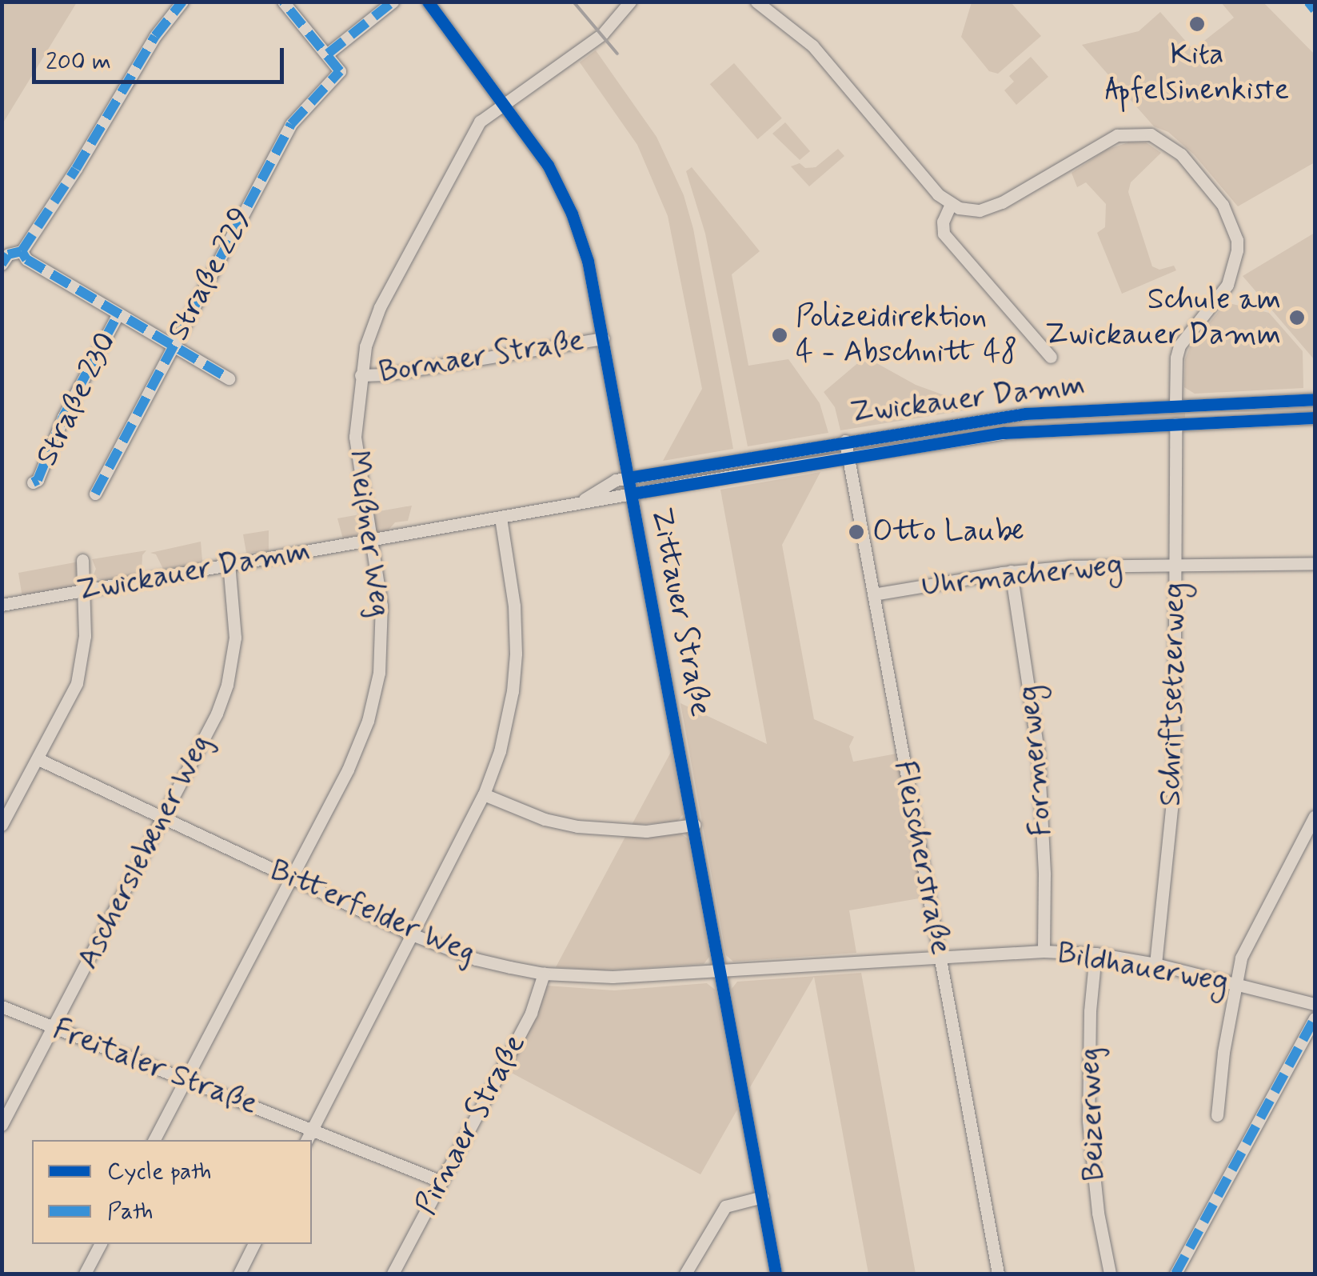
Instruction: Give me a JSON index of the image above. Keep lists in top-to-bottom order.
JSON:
{
  "streets": {
    "street": [
      "Straße 229",
      "Bornaer Straße",
      "Straße 230",
      "Zwickauer Damm",
      "Meißner Weg",
      "Uhrmacherweg",
      "Zittauer Straße",
      "Schriftsetzerweg",
      "Formerweg",
      "Ascherslebener Weg",
      "Fleischerstraße",
      "Bitterfelder Weg",
      "Bildhauerweg",
      "Freitaler Straße",
      "Beizerweg",
      "Pirnaer Straße"
    ]
  },
  "crossings": [
    ["Bornaer Straße", "Meißner Weg"],
    ["Bornaer Straße", "Zittauer Straße"],
    ["Zwickauer Damm", "Meißner Weg"],
    ["Zwickauer Damm", "Zittauer Straße"],
    ["Zwickauer Damm", "Schriftsetzerweg"],
    ["Zwickauer Damm", "Ascherslebener Weg"],
    ["Zwickauer Damm", "Fleischerstraße"],
    ["Meißner Weg", "Zittauer Straße"],
    ["Meißner Weg", "Bitterfelder Weg"],
    ["Meißner Weg", "Freitaler Straße"],
    ["Uhrmacherweg", "Schriftsetzerweg"],
    ["Uhrmacherweg", "Formerweg"],
    ["Uhrmacherweg", "Fleischerstraße"],
    ["Zittauer Straße", "Bitterfelder Weg"],
    ["Schriftsetzerweg", "Bildhauerweg"],
    ["Formerweg", "Bildhauerweg"],
    ["Ascherslebener Weg", "Bitterfelder Weg"],
    ["Ascherslebener Weg", "Freitaler Straße"],
    ["Fleischerstraße", "Bildhauerweg"],
    ["Bitterfelder Weg", "Bildhauerweg"],
    ["Bitterfelder Weg", "Pirnaer Straße"],
    ["Bildhauerweg", "Beizerweg"],
    ["Freitaler Straße", "Pirnaer Straße"]
  ],
  "places": [
    "Kita Apfelsinenkiste",
    "Schule am Zwickauer Damm",
    "Polizeidirektion 4 - Abschnitt 48",
    "Otto Laube"
  ],
  "legend": ["Cycle path", "Path"],
  "scale_bar": "200 m"
}
